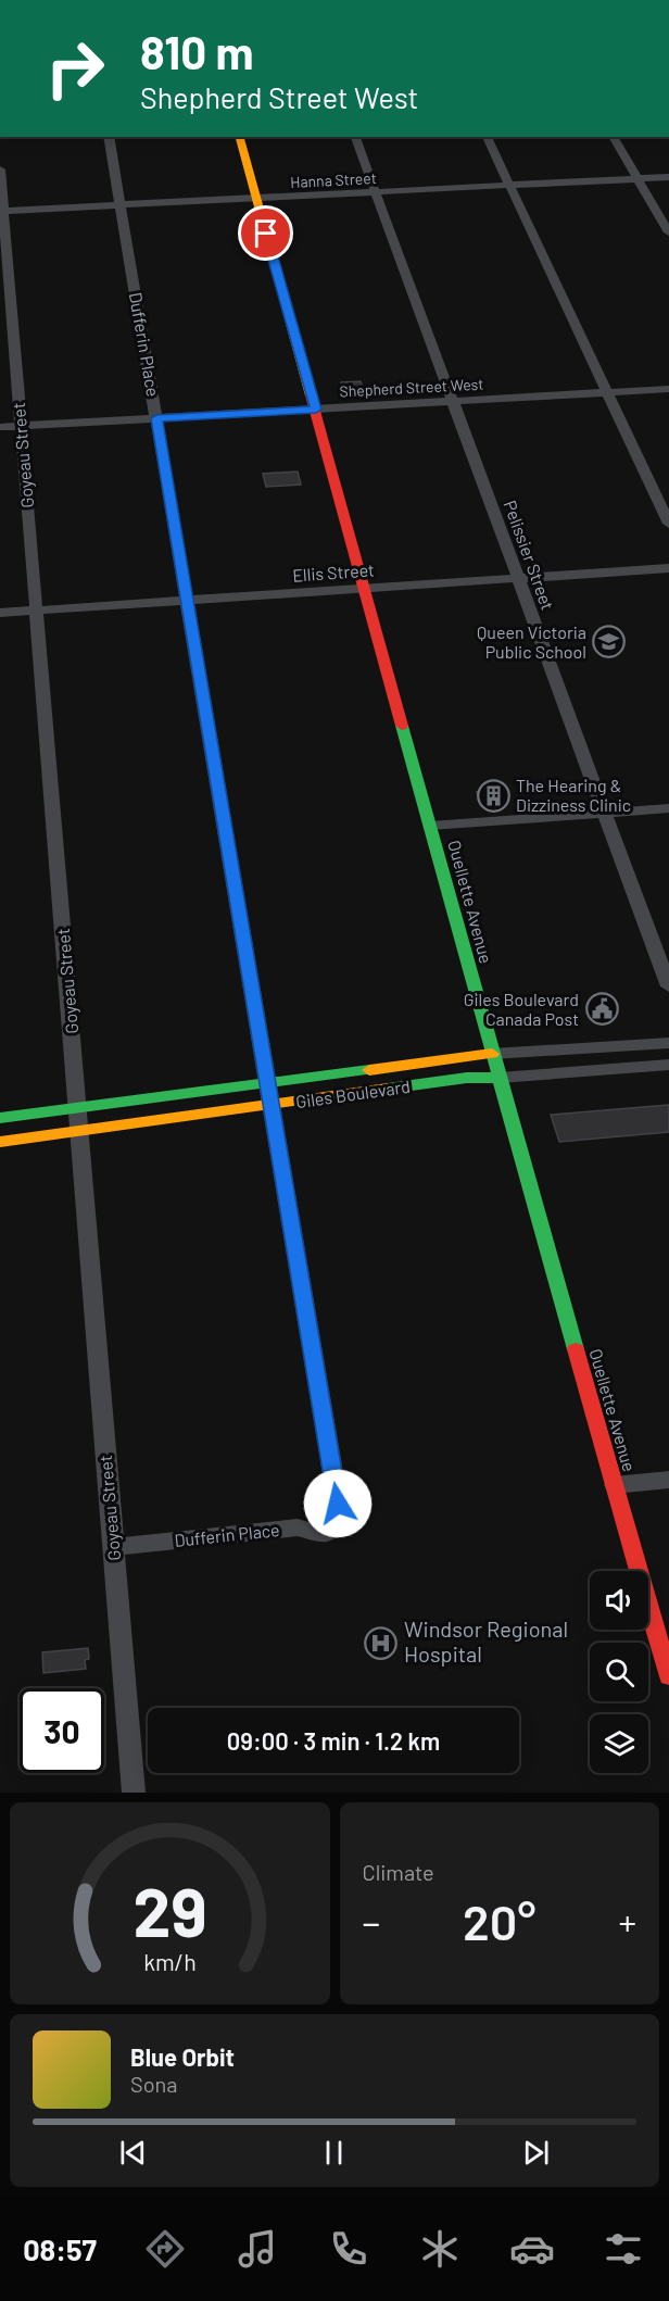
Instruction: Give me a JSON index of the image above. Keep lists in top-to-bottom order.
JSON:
{
  "streets": {
    "main road": ["Ouellette Avenue", "Giles Boulevard"],
    "street": [
      "Hanna Street",
      "Dufferin Place",
      "Shepherd Street West",
      "Goyeau Street",
      "Pelissier Street",
      "Ellis Street"
    ]
  },
  "crossings": [
    ["Hanna Street", "Dufferin Place"],
    ["Hanna Street", "Goyeau Street"],
    ["Hanna Street", "Pelissier Street"],
    ["Hanna Street", "Ouellette Avenue"],
    ["Dufferin Place", "Shepherd Street West"],
    ["Dufferin Place", "Goyeau Street"],
    ["Dufferin Place", "Ellis Street"],
    ["Dufferin Place", "Giles Boulevard"],
    ["Shepherd Street West", "Goyeau Street"],
    ["Shepherd Street West", "Pelissier Street"],
    ["Shepherd Street West", "Ouellette Avenue"],
    ["Goyeau Street", "Ellis Street"],
    ["Goyeau Street", "Giles Boulevard"],
    ["Pelissier Street", "Ellis Street"],
    ["Ellis Street", "Ouellette Avenue"],
    ["Ouellette Avenue", "Giles Boulevard"]
  ],
  "places": {
    "school or university": ["Queen Victoria Public School"],
    "building": ["The Hearing & Dizziness Clinic"],
    "public building": ["Giles Boulevard Canada Post"],
    "hospital": ["Windsor Regional Hospital"]
  },
  "page": {
    "turn": ["810 m", "Shepherd Street West"],
    "limit": "30",
    "trip": "09:00 · 3 min · 1.2 km",
    "tile": "Climate",
    "heat": ["−", "20°", "+"],
    "song": ["Blue Orbit", "Sona"],
    "tabs": "08:57",
    "gauge": ["29", "km/h"]
  }
}
